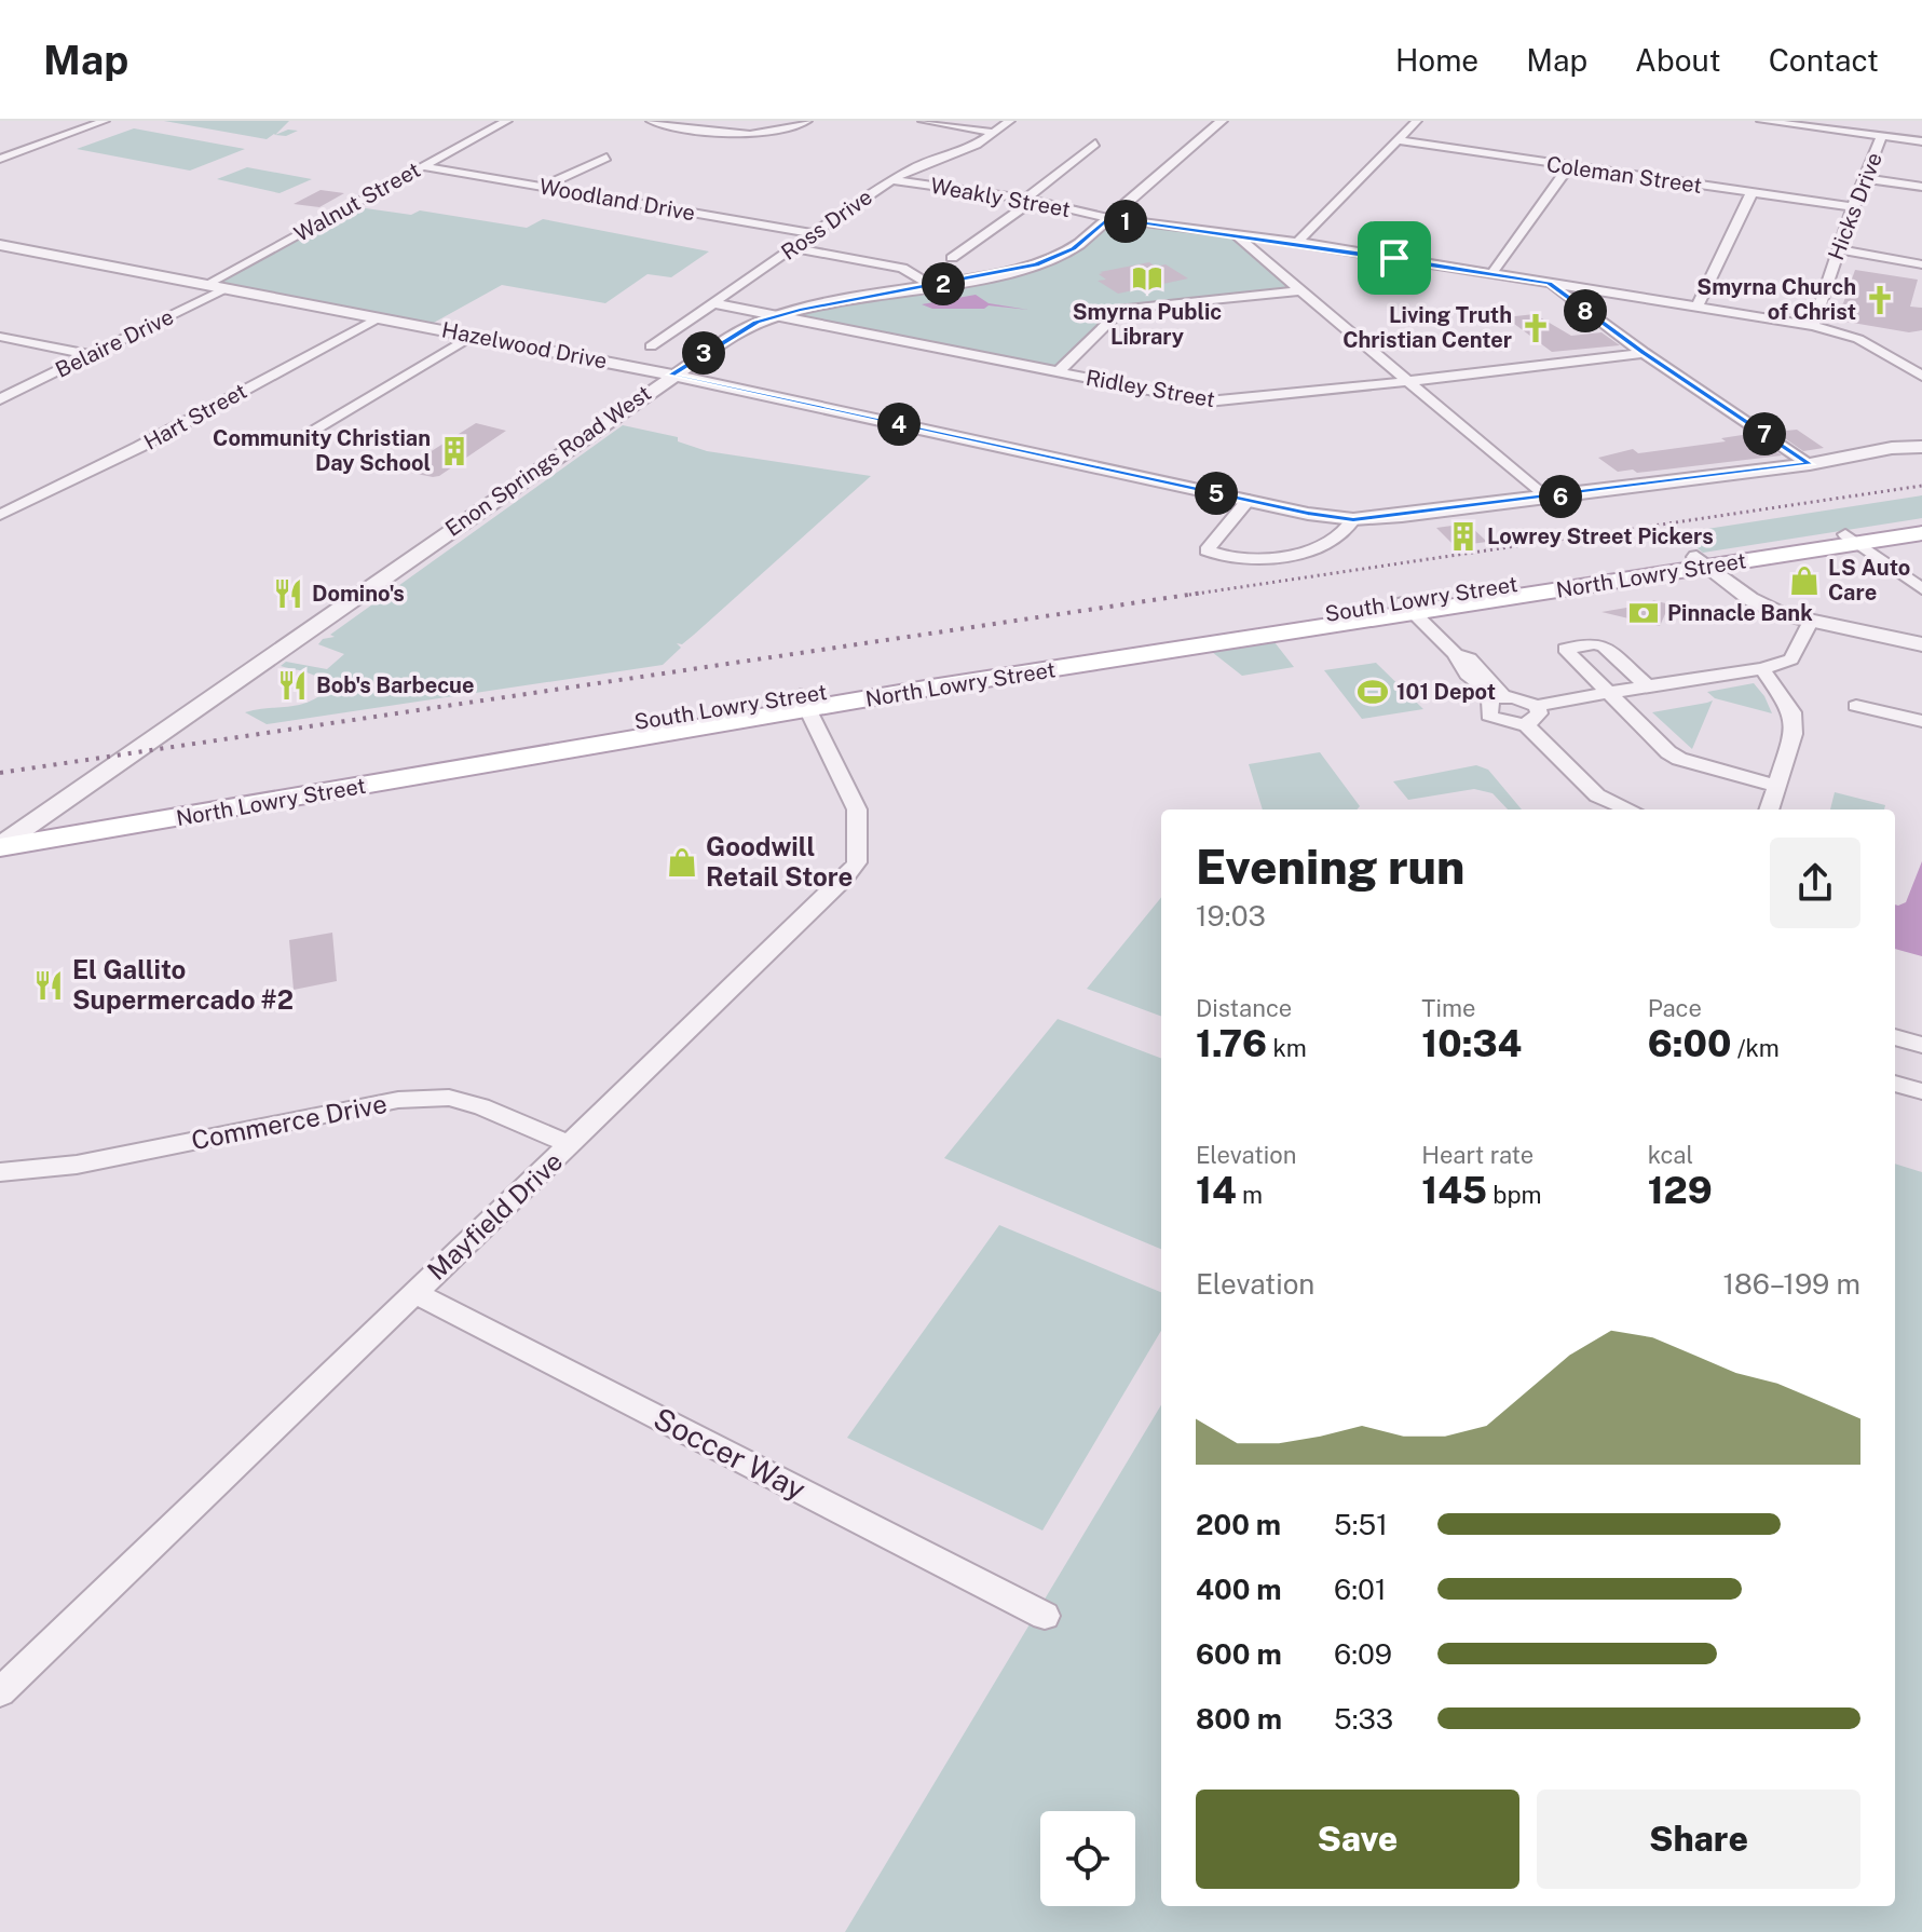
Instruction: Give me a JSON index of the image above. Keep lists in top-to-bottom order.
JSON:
{
  "streets": {
    "main road": ["North Lowry Street", "South Lowry Street"],
    "street": [
      "Coleman Street",
      "Weakly Street",
      "Woodland Drive",
      "Walnut Street",
      "Hicks Drive",
      "Ross Drive",
      "Belaire Drive",
      "Hazelwood Drive",
      "Ridley Street",
      "Hart Street",
      "Enon Springs Road West",
      "Commerce Drive",
      "Mayfield Drive",
      "Soccer Way"
    ]
  },
  "crossings": [
    ["Coleman Street", "Hicks Drive"],
    ["Weakly Street", "Hicks Drive"],
    ["Weakly Street", "Ross Drive"],
    ["Weakly Street", "Enon Springs Road West"],
    ["Woodland Drive", "Walnut Street"],
    ["Woodland Drive", "Ross Drive"],
    ["Walnut Street", "Hazelwood Drive"],
    ["Ross Drive", "Ridley Street"],
    ["Belaire Drive", "Hazelwood Drive"],
    ["Hazelwood Drive", "Hart Street"],
    ["Hazelwood Drive", "Enon Springs Road West"],
    ["Ridley Street", "Enon Springs Road West"],
    ["Enon Springs Road West", "North Lowry Street"],
    ["Enon Springs Road West", "South Lowry Street"],
    ["North Lowry Street", "South Lowry Street"],
    ["North Lowry Street", "Mayfield Drive"],
    ["South Lowry Street", "Mayfield Drive"],
    ["Commerce Drive", "Mayfield Drive"],
    ["Mayfield Drive", "Soccer Way"]
  ],
  "places": {
    "library": ["Smyrna Public Library"],
    "church": ["Smyrna Church of Christ", "Living Truth Christian Center"],
    "building": ["Community Christian Day School", "Lowrey Street Pickers"],
    "shop": ["LS Auto Care", "Goodwill Retail Store"],
    "restaurant": ["Domino's", "Bob's Barbecue", "El Gallito Supermercado #2"],
    "bank": ["Pinnacle Bank"],
    "sports": ["101 Depot"]
  },
  "page": {
    "header": "Map",
    "nav": [
      "Home",
      "Map",
      "About",
      "Contact"
    ],
    "pins": [
      "1",
      "2",
      "8",
      "3",
      "4",
      "7",
      "5",
      "6"
    ],
    "heading": ["Evening run", "19:03"],
    "stats": [
      ["Distance", "1.76 km"],
      ["Time", "10:34"],
      ["Pace", "6:00 /km"],
      ["Elevation", "14 m"],
      ["Heart rate", "145 bpm"],
      ["kcal", "129"]
    ],
    "chart": ["Elevation", "186–199 m"],
    "list": [
      {
        "name": "200 m",
        "note": "5:51"
      },
      {
        "name": "400 m",
        "note": "6:01"
      },
      {
        "name": "600 m",
        "note": "6:09"
      },
      {
        "name": "800 m",
        "note": "5:33"
      }
    ],
    "buttons": ["Save", "Share"]
  }
}
